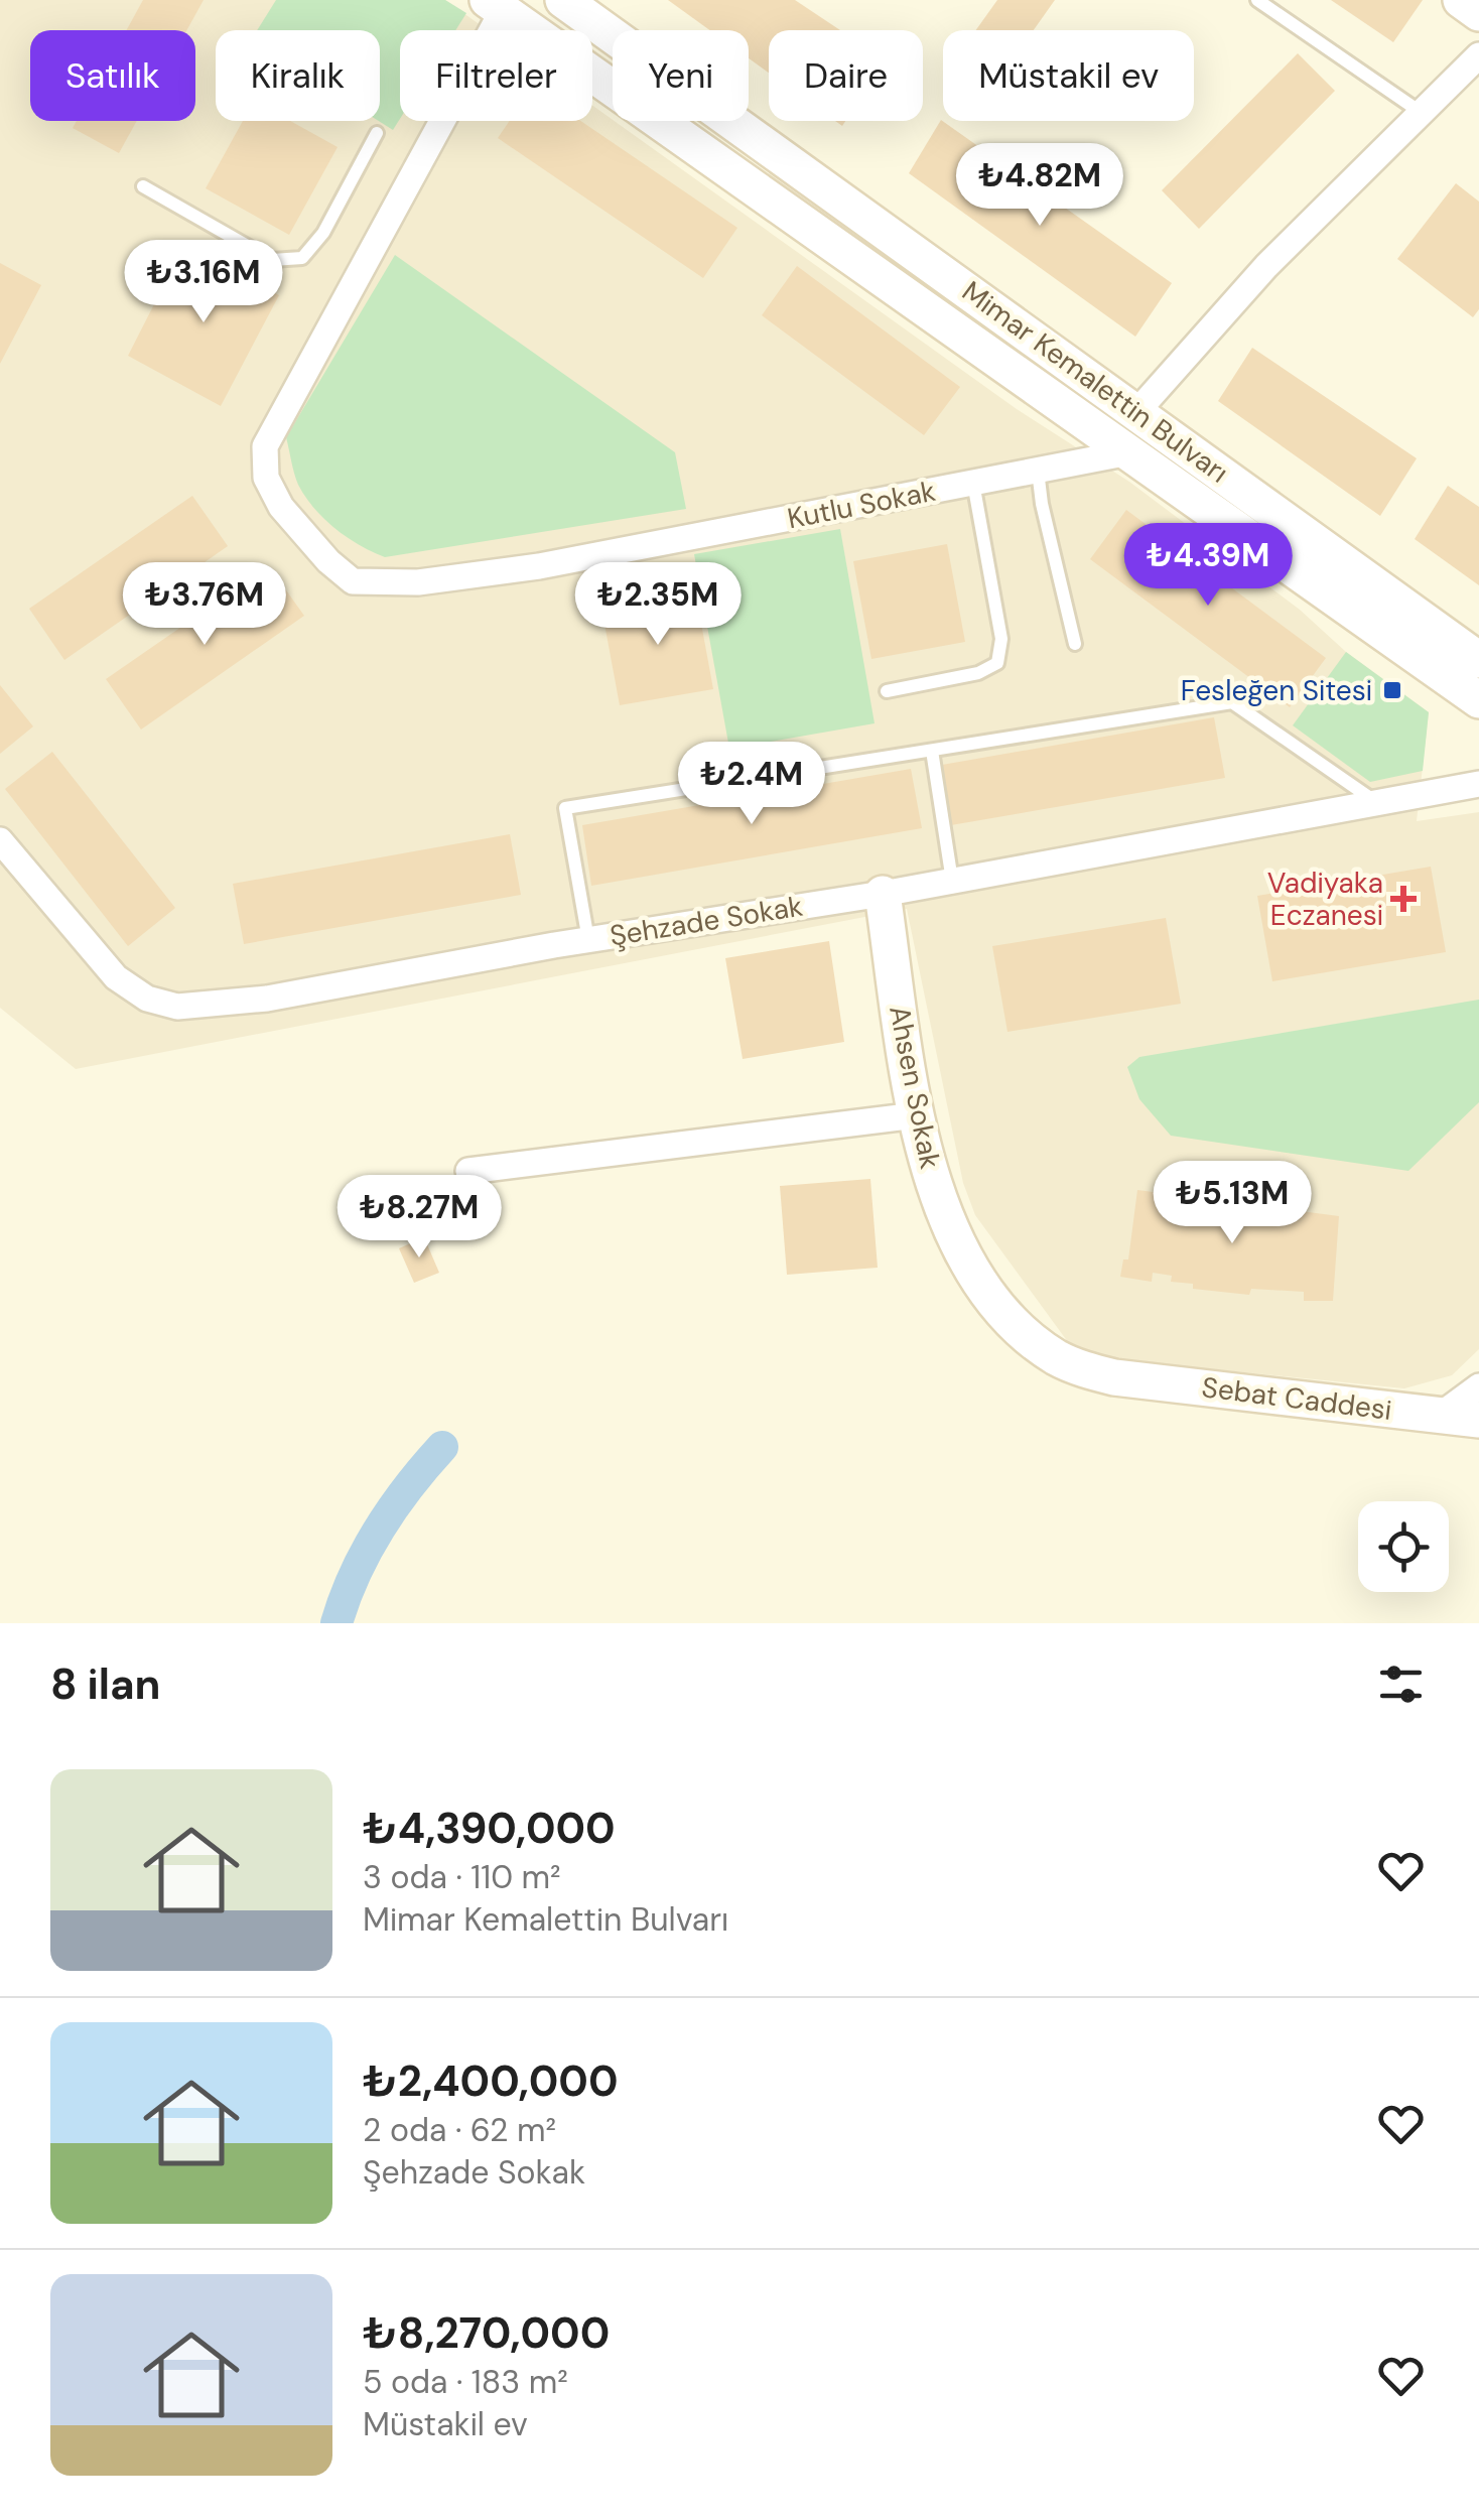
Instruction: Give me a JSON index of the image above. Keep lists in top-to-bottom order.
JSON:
{
  "streets": {
    "main road": ["Mimar Kemalettin Bulvarı", "Ahsen Sokak", "Sebat Caddesi"],
    "street": ["Kutlu Sokak", "Şehzade Sokak"]
  },
  "crossings": [
    ["Şehzade Sokak", "Ahsen Sokak"],
    ["Ahsen Sokak", "Sebat Caddesi"]
  ],
  "places": {
    "transit": ["Fesleğen Sitesi"],
    "health": ["Vadiyaka Eczanesi"]
  },
  "page": {
    "chip": [
      "Satılık",
      "Kiralık",
      "Filtreler",
      "Yeni",
      "Daire",
      "Müstakil ev"
    ],
    "price": [
      "₺4.82M",
      "₺3.16M",
      "₺4.39M",
      "₺3.76M",
      "₺2.35M",
      "₺2.4M",
      "₺5.13M",
      "₺8.27M"
    ],
    "heading": "8 ilan",
    "list": [
      {
        "name": "₺4,390,000",
        "note": "3 oda · 110 m² · Mimar Kemalettin Bulvarı"
      },
      {
        "name": "₺2,400,000",
        "note": "2 oda · 62 m² · Şehzade Sokak"
      },
      {
        "name": "₺8,270,000",
        "note": "5 oda · 183 m² · Müstakil ev"
      }
    ]
  }
}
